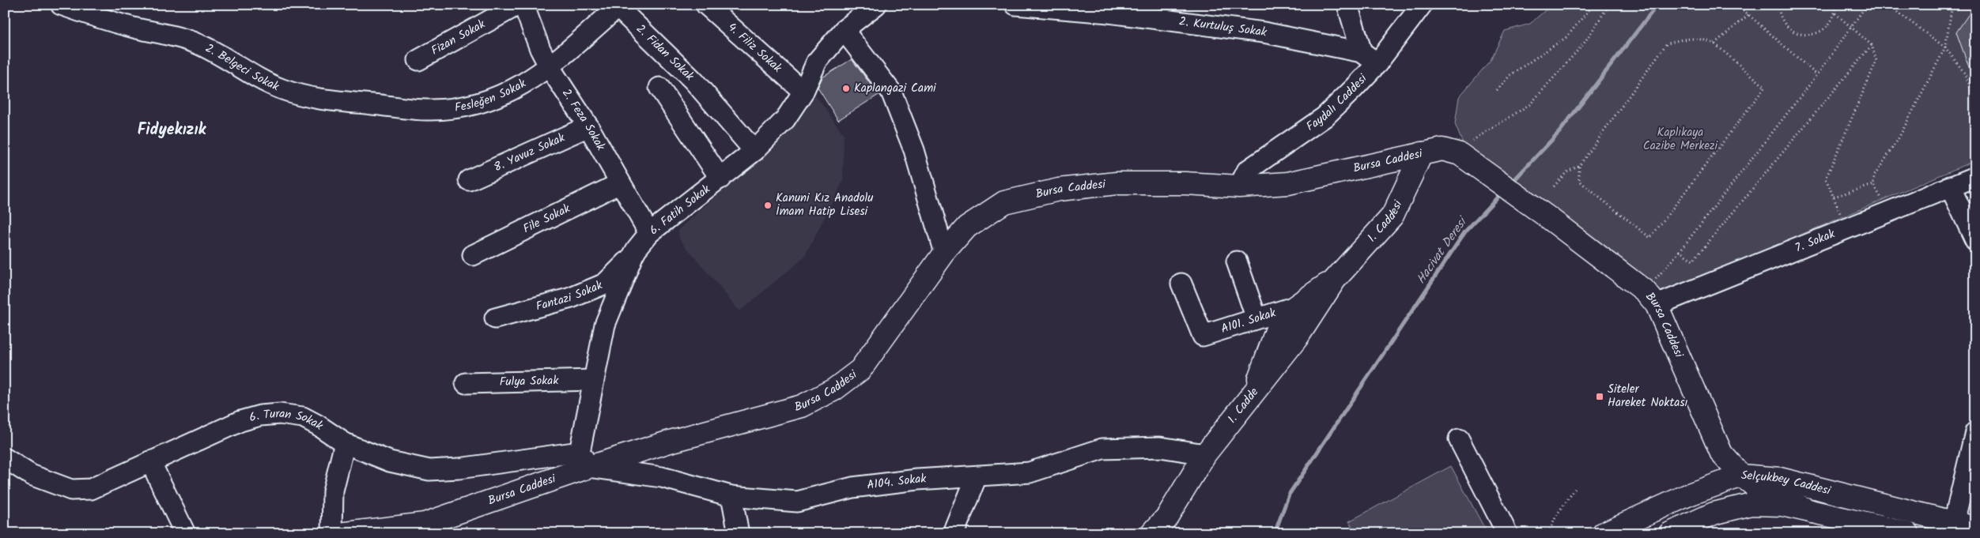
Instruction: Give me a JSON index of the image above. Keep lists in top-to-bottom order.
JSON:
{
  "streets": {
    "main road": [
      "Bursa Caddesi",
      "1. Caddesi",
      "1. Cadde",
      "Selçukbey Caddesi"
    ],
    "street": [
      "2. Kurtuluş Sokak",
      "Fizan Sokak",
      "4. Filiz Sokak",
      "2. Fidan Sokak",
      "2. Belgeci Sokak",
      "Fesleğen Sokak",
      "Faydalı Caddesi",
      "2. Feza Sokak",
      "8. Yavuz Sokak",
      "6. Fatih Sokak",
      "File Sokak",
      "7. Sokak",
      "Fantazi Sokak",
      "A101. Sokak",
      "Fulya Sokak",
      "6. Turan Sokak",
      "A104. Sokak"
    ]
  },
  "crossings": [
    ["2. Kurtuluş Sokak", "Faydalı Caddesi"],
    ["4. Filiz Sokak", "6. Fatih Sokak"],
    ["2. Fidan Sokak", "Fesleğen Sokak"],
    ["2. Fidan Sokak", "2. Feza Sokak"],
    ["2. Fidan Sokak", "6. Fatih Sokak"],
    ["2. Belgeci Sokak", "Fesleğen Sokak"],
    ["Fesleğen Sokak", "2. Feza Sokak"],
    ["Faydalı Caddesi", "Bursa Caddesi"],
    ["2. Feza Sokak", "8. Yavuz Sokak"],
    ["2. Feza Sokak", "6. Fatih Sokak"],
    ["2. Feza Sokak", "File Sokak"],
    ["Bursa Caddesi", "6. Fatih Sokak"],
    ["Bursa Caddesi", "1. Caddesi"],
    ["Bursa Caddesi", "7. Sokak"],
    ["Bursa Caddesi", "6. Turan Sokak"],
    ["Bursa Caddesi", "A104. Sokak"],
    ["Bursa Caddesi", "Selçukbey Caddesi"],
    ["6. Fatih Sokak", "Fantazi Sokak"],
    ["6. Fatih Sokak", "Fulya Sokak"],
    ["6. Fatih Sokak", "6. Turan Sokak"],
    ["6. Fatih Sokak", "A104. Sokak"],
    ["1. Caddesi", "1. Cadde"],
    ["1. Cadde", "A104. Sokak"],
    ["6. Turan Sokak", "A104. Sokak"]
  ],
  "districts": ["Fidyekızık"],
  "water": ["Hacivat Deresi"],
  "parks": ["Kaplıkaya Cazibe Merkezi"],
  "places": {
    "other": ["Kaplangazi Cami", "Kanuni Kız Anadolu İmam Hatip Lisesi"],
    "transit": ["Siteler Hareket Noktası"]
  }
}
